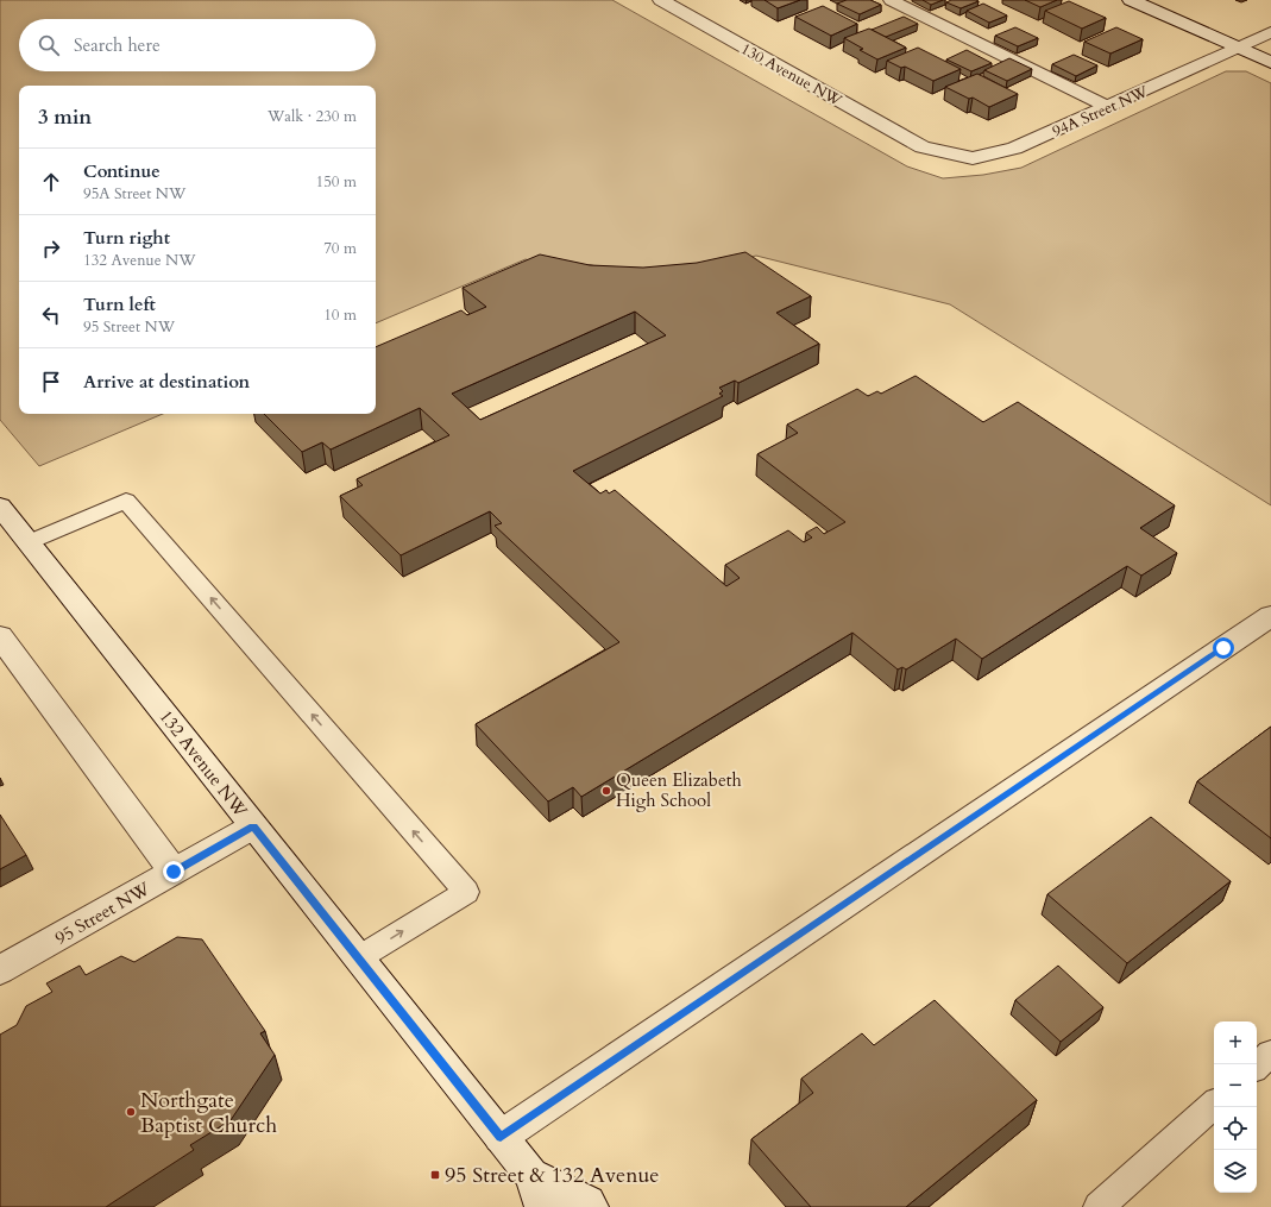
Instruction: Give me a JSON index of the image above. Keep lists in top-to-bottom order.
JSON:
{
  "streets": {
    "street": [
      "130 Avenue NW",
      "94A Street NW",
      "132 Avenue NW",
      "95 Street NW"
    ]
  },
  "crossings": [
    ["130 Avenue NW", "94A Street NW"],
    ["132 Avenue NW", "95 Street NW"]
  ],
  "places": {
    "other": ["Queen Elizabeth High School", "Northgate Baptist Church"],
    "transit": ["95 Street & 132 Avenue"]
  },
  "page": {
    "search": "Search here",
    "heading": ["3 min", "Walk · 230 m"],
    "list": [
      ["Continue", "95A Street NW", "150 m"],
      ["Turn right", "132 Avenue NW", "70 m"],
      ["Turn left", "95 Street NW", "10 m"],
      "Arrive at destination"
    ],
    "map_buttons": ["+", "−"]
  }
}
